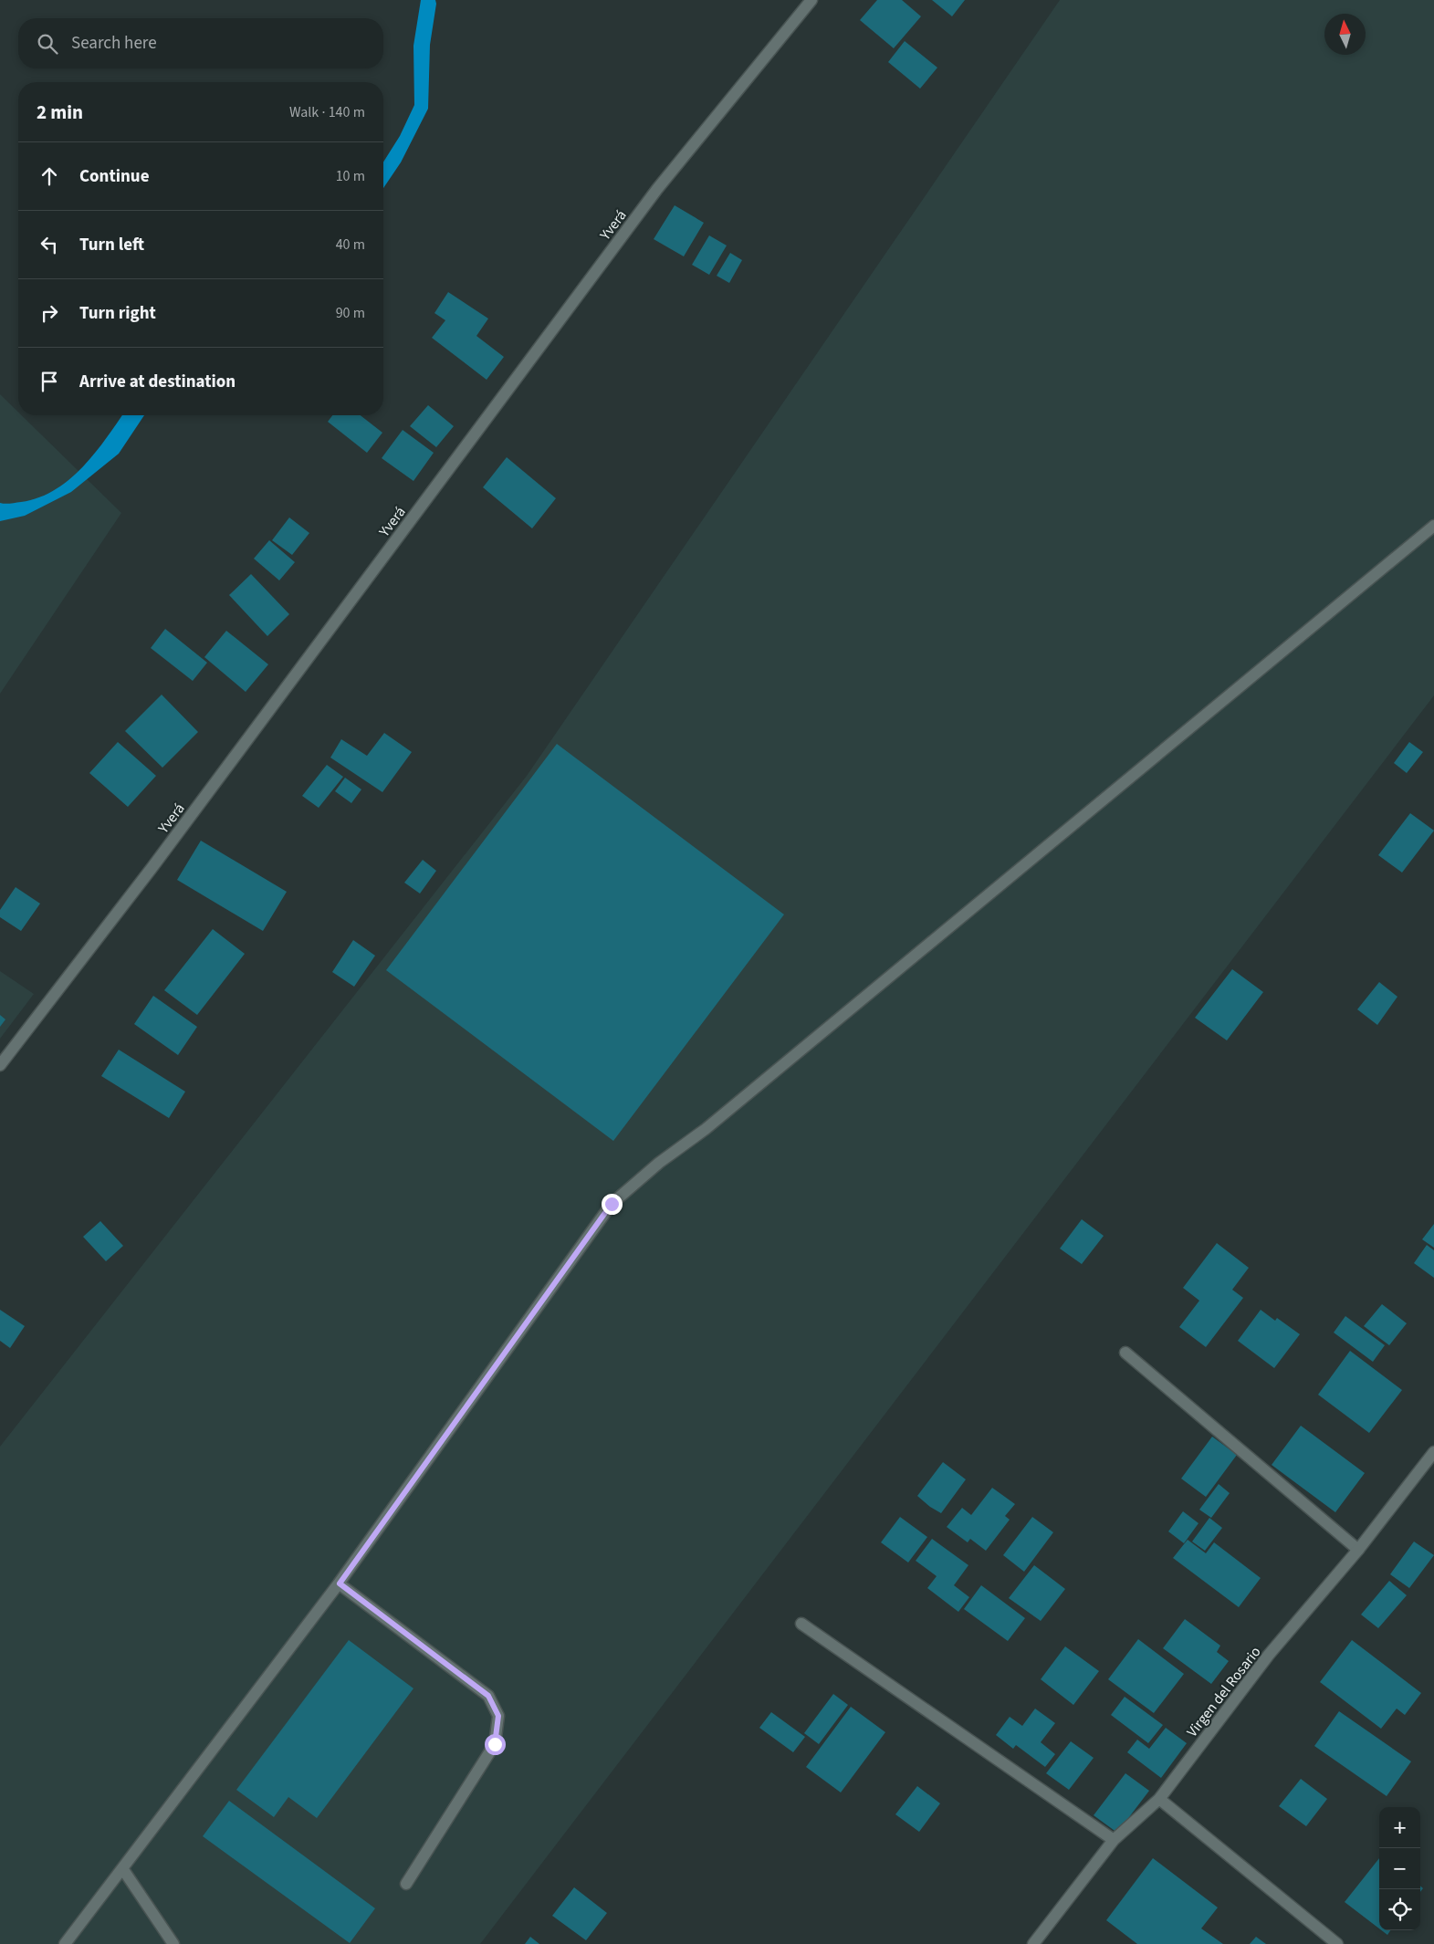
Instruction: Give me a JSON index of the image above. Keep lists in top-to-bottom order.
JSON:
{
  "streets": {
    "street": ["Yverá", "Virgen del Rosario"]
  },
  "north": "top",
  "page": {
    "search": "Search here",
    "heading": ["2 min", "Walk · 140 m"],
    "list": [
      ["Continue", "10 m"],
      ["Turn left", "40 m"],
      ["Turn right", "90 m"],
      "Arrive at destination"
    ],
    "map_buttons": ["+", "−"]
  }
}
